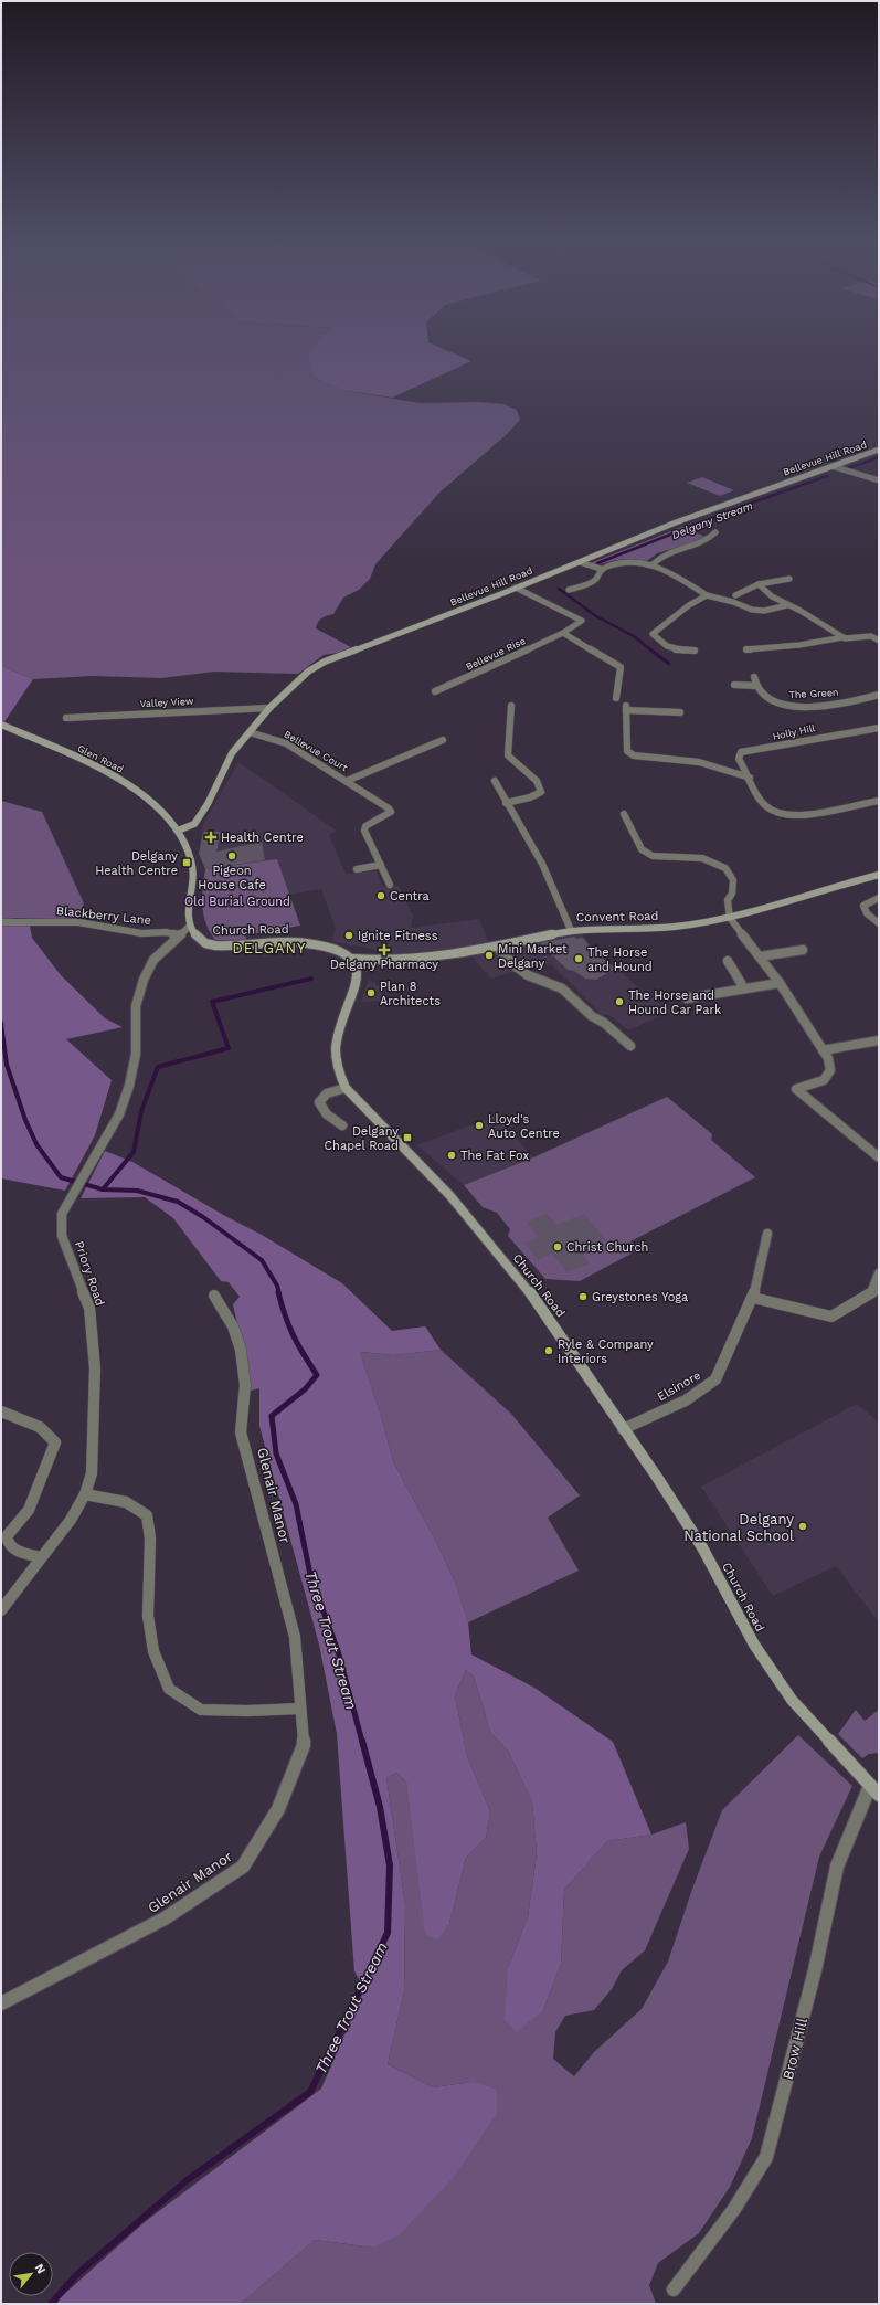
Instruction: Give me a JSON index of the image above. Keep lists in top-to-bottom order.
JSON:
{
  "streets": {
    "street": [
      "Bellevue Hill Road",
      "Bellevue Rise",
      "The Green",
      "Valley View",
      "Holly Hill",
      "Bellevue Court",
      "Glen Road",
      "Blackberry Lane",
      "Convent Road",
      "Church Road",
      "Priory Road",
      "Elsinore",
      "Glenair Manor",
      "Brow Hill"
    ]
  },
  "crossings": [
    ["Bellevue Hill Road", "Bellevue Rise"],
    ["Bellevue Hill Road", "Valley View"],
    ["Bellevue Hill Road", "Bellevue Court"],
    ["Bellevue Hill Road", "Glen Road"],
    ["Glen Road", "Church Road"],
    ["Glen Road", "Priory Road"],
    ["Blackberry Lane", "Priory Road"],
    ["Convent Road", "Church Road"],
    ["Church Road", "Priory Road"],
    ["Church Road", "Elsinore"],
    ["Church Road", "Brow Hill"]
  ],
  "districts": ["DELGANY"],
  "water": ["Delgany Stream", "Three Trout Stream"],
  "parks": ["Old Burial Ground"],
  "places": {
    "health": ["Health Centre", "Delgany Pharmacy"],
    "other": [
      "Pigeon House Cafe",
      "Centra",
      "Ignite Fitness",
      "Mini Market Delgany",
      "The Horse and Hound",
      "Plan 8 Architects",
      "The Horse and Hound Car Park",
      "Lloyd's Auto Centre",
      "The Fat Fox",
      "Christ Church",
      "Greystones Yoga",
      "Ryle & Company Interiors",
      "Delgany National School"
    ],
    "transit": ["Delgany Health Centre", "Delgany Chapel Road"]
  },
  "north": "top right"
}
